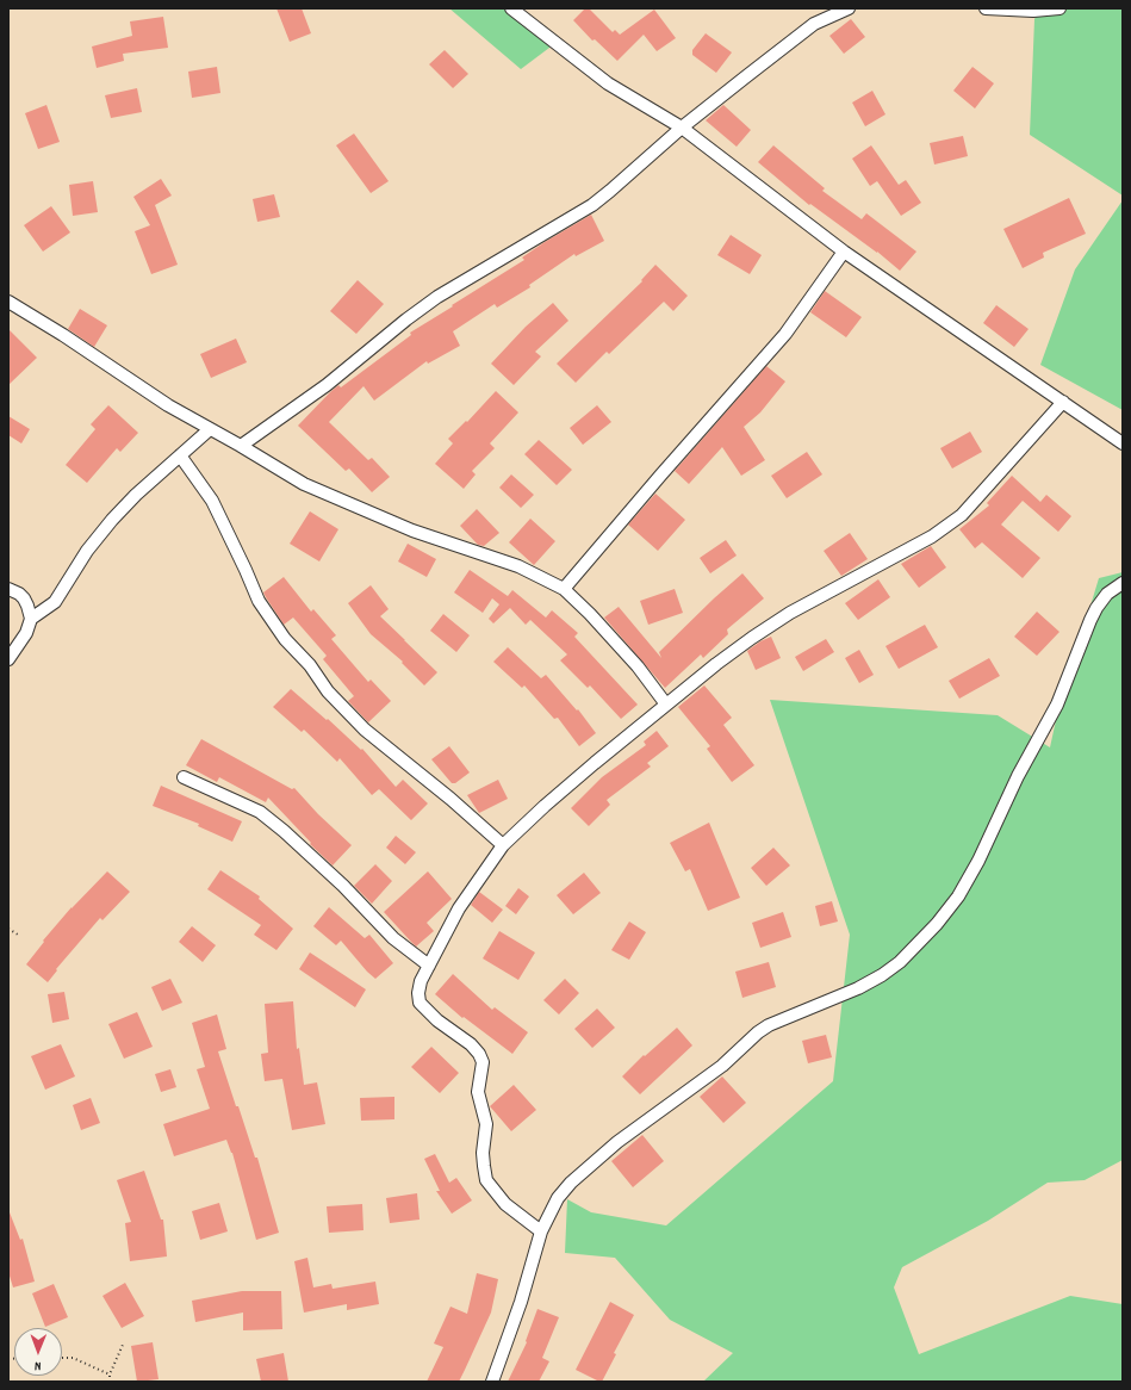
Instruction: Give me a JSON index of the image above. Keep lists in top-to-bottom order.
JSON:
{
  "north": "bottom"
}
